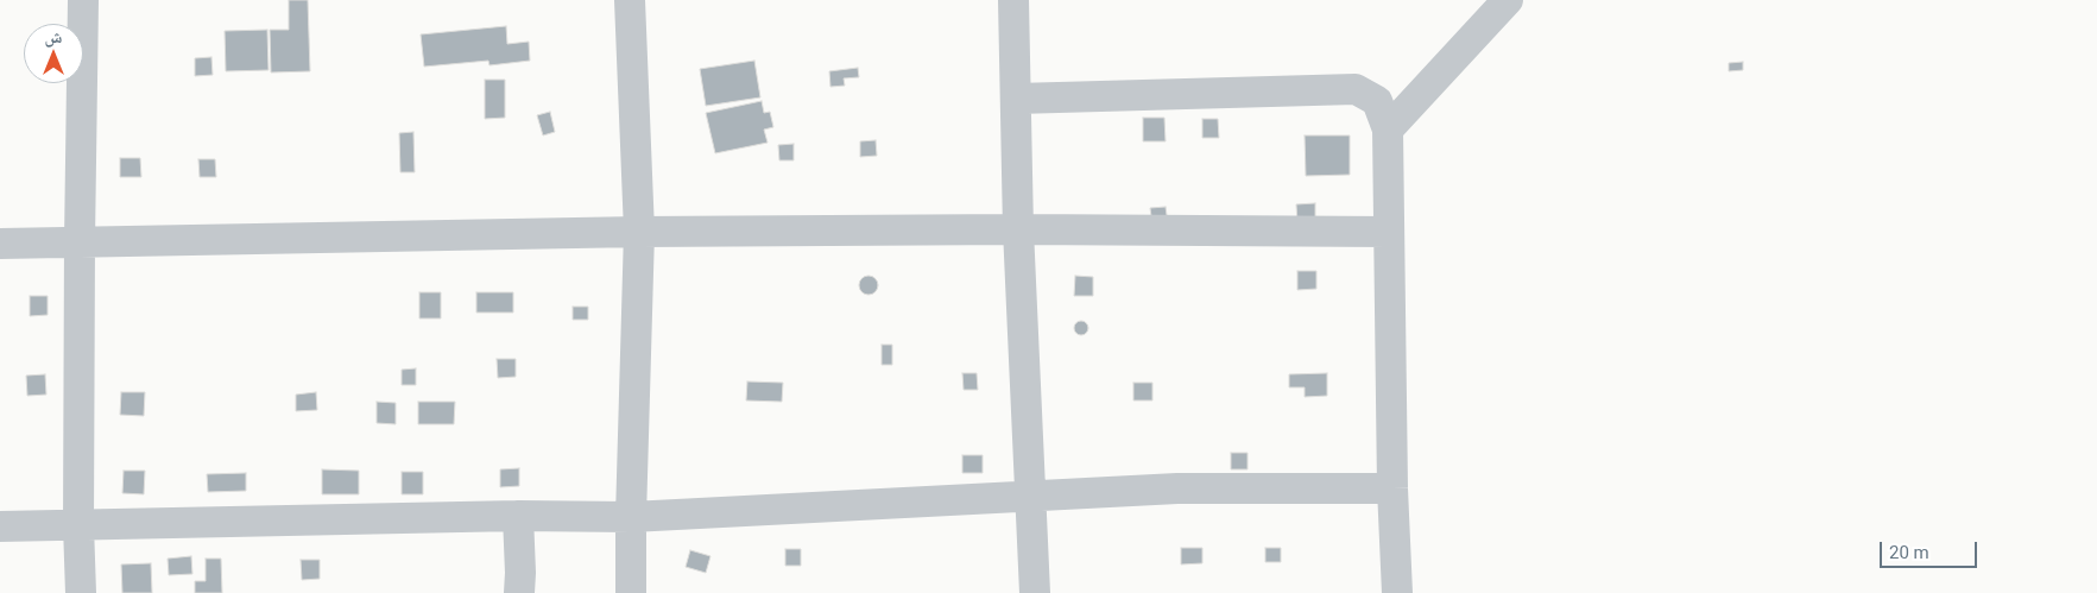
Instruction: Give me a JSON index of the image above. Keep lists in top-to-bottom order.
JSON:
{
  "scale_bar": "20 m",
  "north": "top"
}
